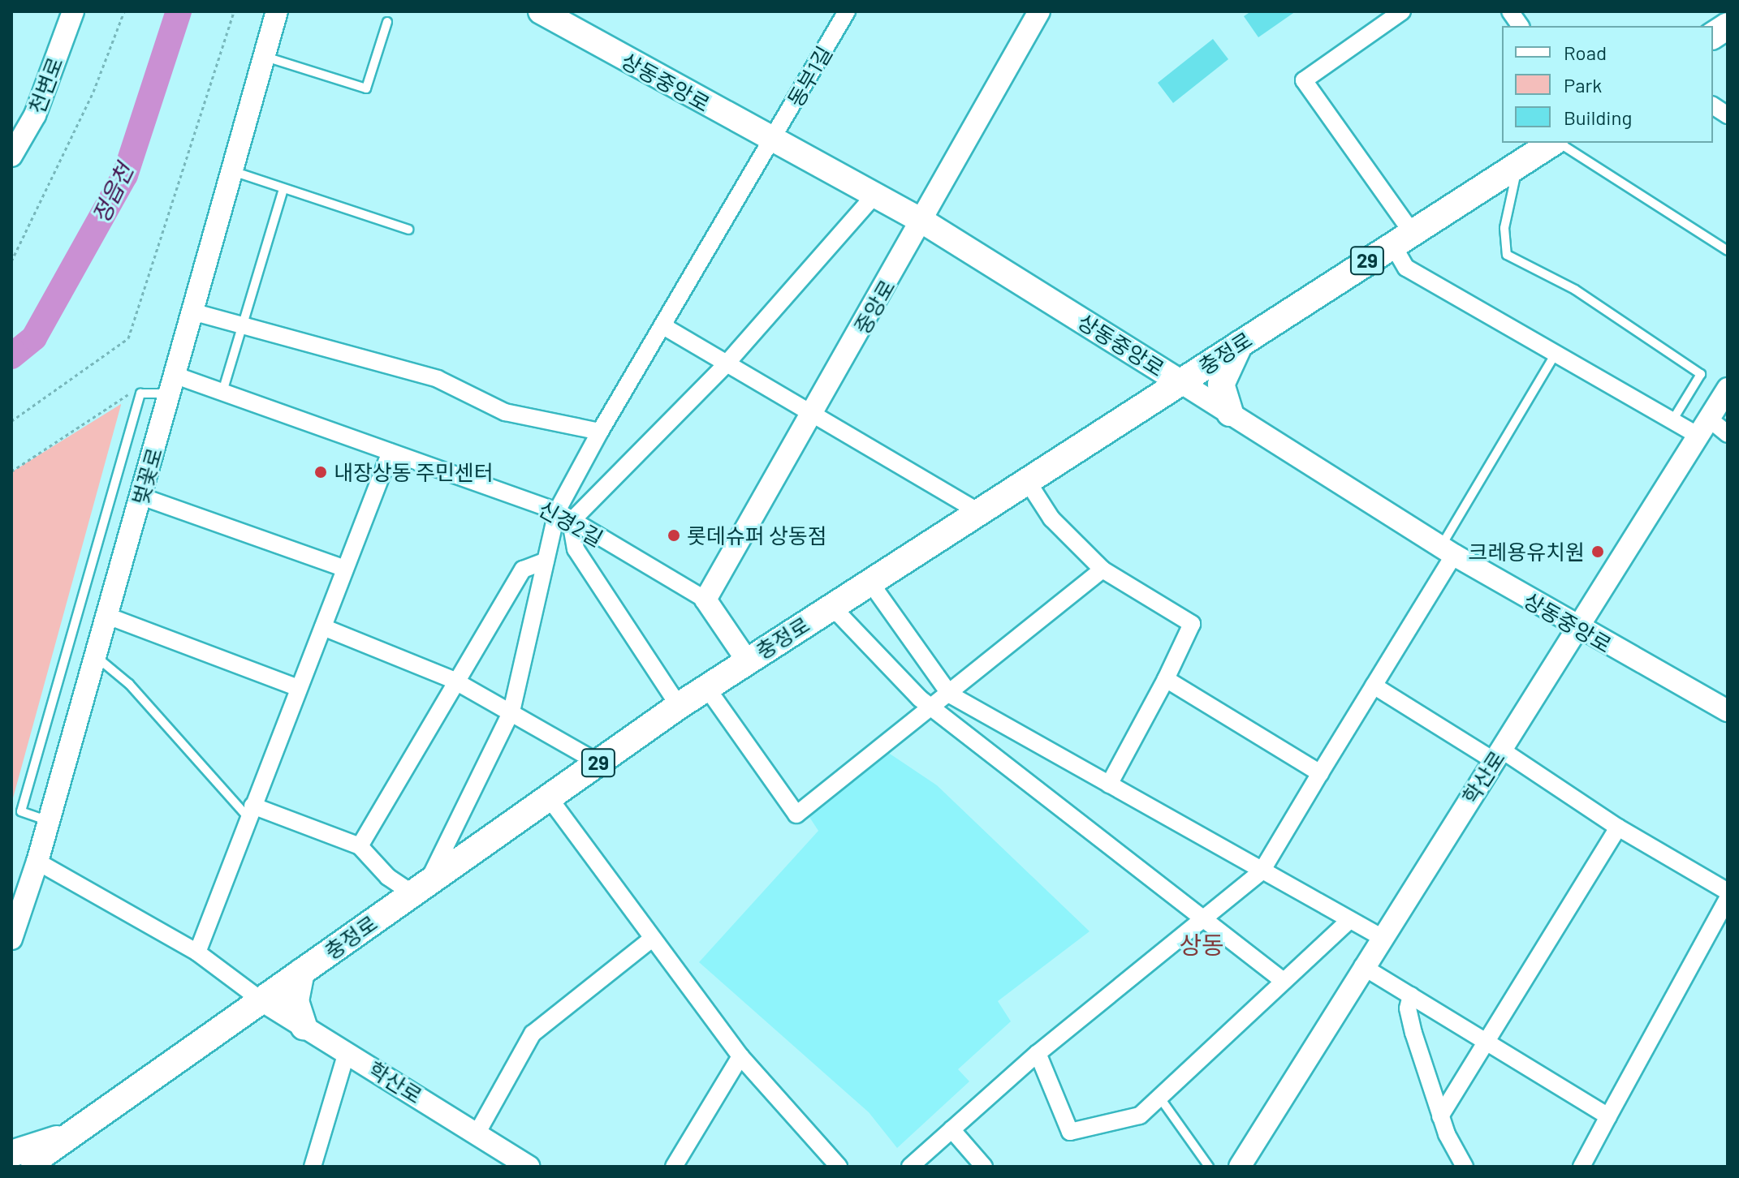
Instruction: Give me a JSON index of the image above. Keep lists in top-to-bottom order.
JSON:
{
  "streets": {
    "main road": ["상동중앙로", "29", "충정로"],
    "street": [
      "동부1길",
      "천변로",
      "중앙로",
      "벚꽃로",
      "신경2길",
      "학산로"
    ]
  },
  "crossings": [
    ["동부1길", "상동중앙로"],
    ["동부1길", "충정로"],
    ["동부1길", "신경2길"],
    ["상동중앙로", "중앙로"],
    ["상동중앙로", "충정로"],
    ["상동중앙로", "학산로"],
    ["중앙로", "신경2길"],
    ["충정로", "신경2길"],
    ["충정로", "학산로"],
    ["벚꽃로", "신경2길"]
  ],
  "districts": ["상동"],
  "water": ["정읍천"],
  "places": ["내장상동 주민센터", "롯데슈퍼 상동점", "크레용유치원"],
  "legend": ["Road", "Park", "Building"]
}
